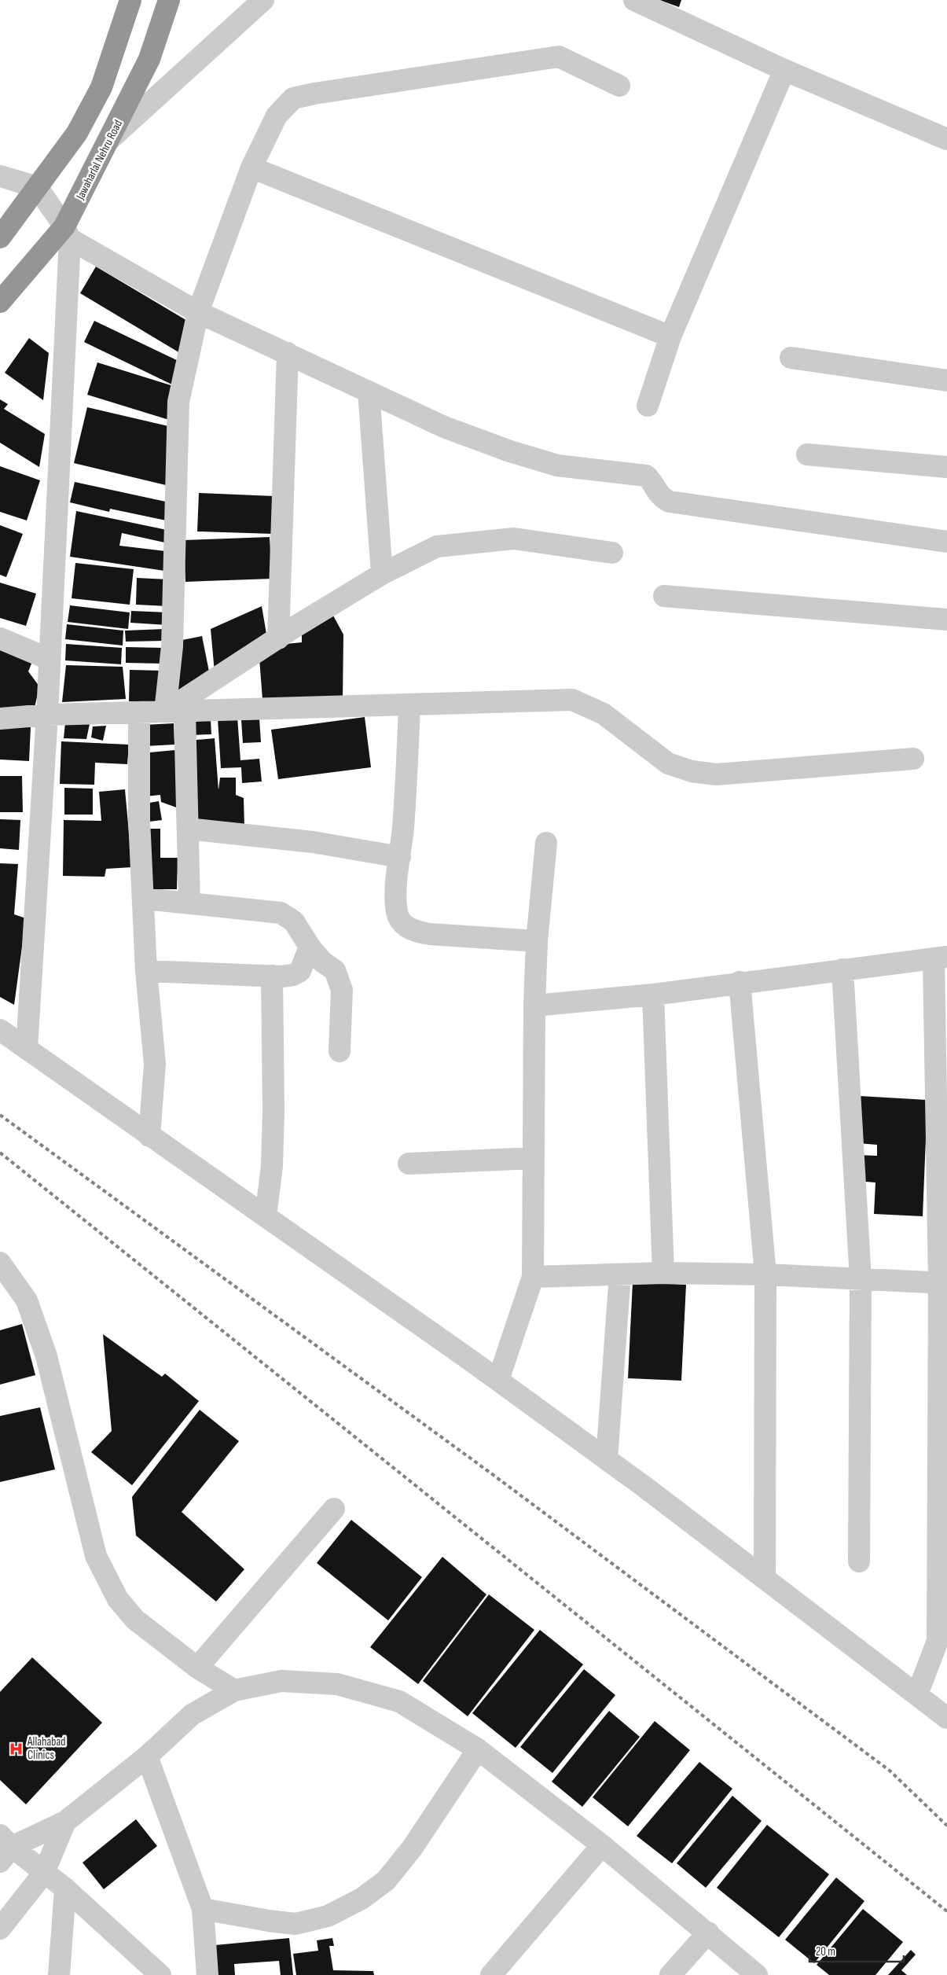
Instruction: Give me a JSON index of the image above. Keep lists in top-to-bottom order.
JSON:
{
  "streets": {
    "highway": ["Jawaharlal Nehru Road"]
  },
  "places": {
    "hospital": ["Allahabad Clinics"]
  },
  "scale_bar": "20 m"
}
